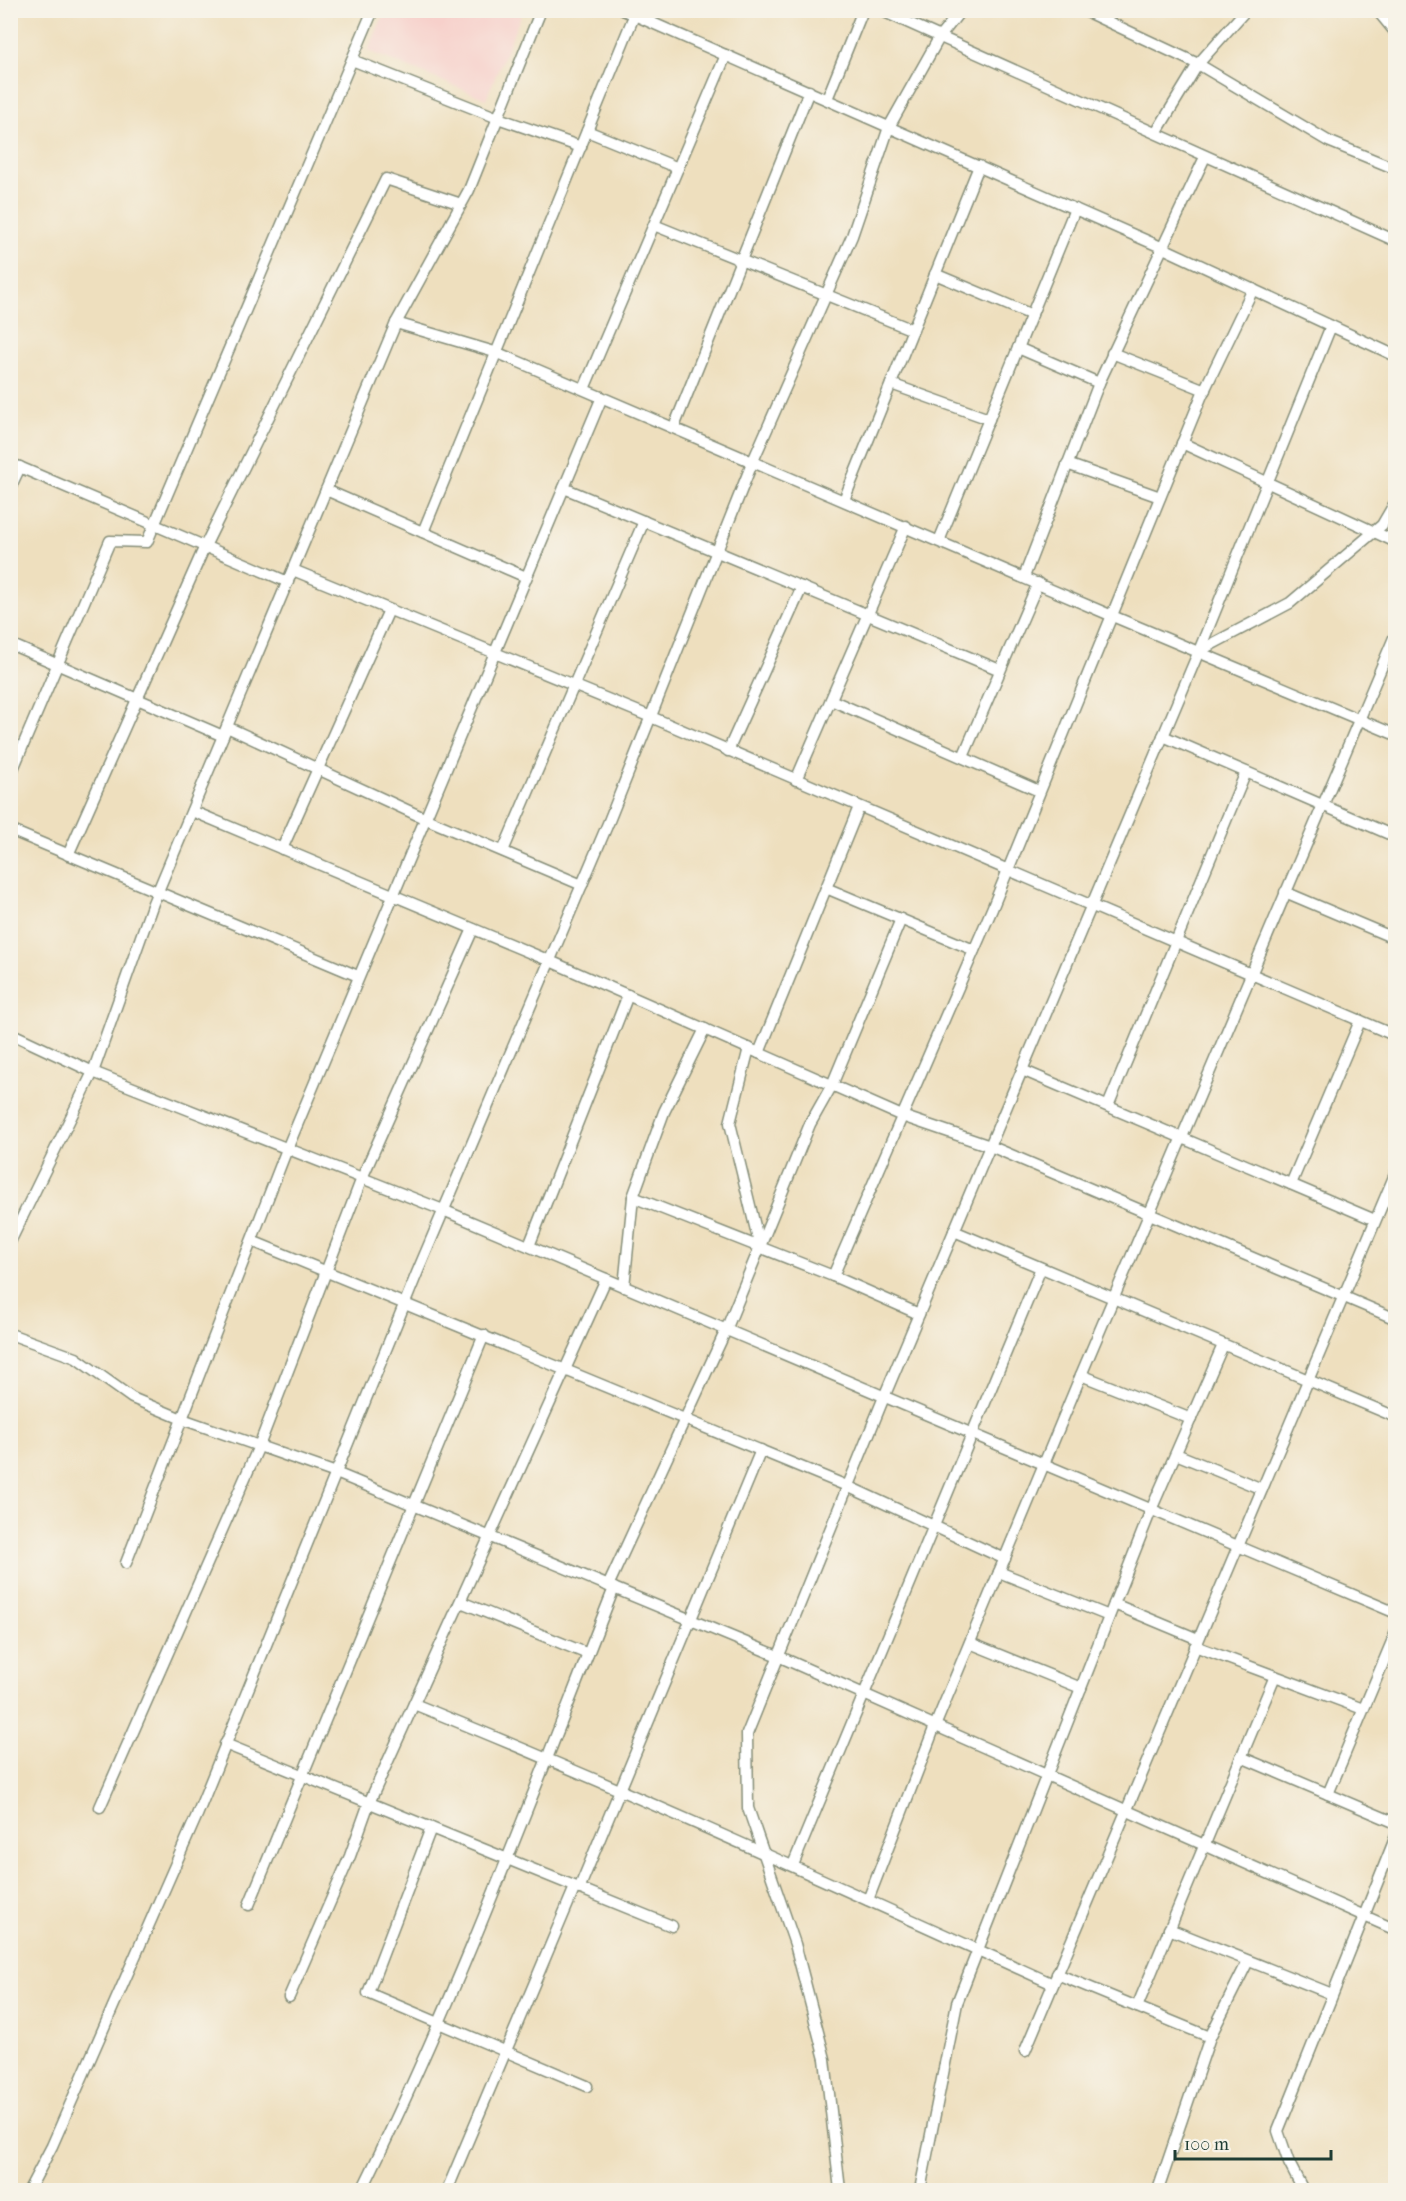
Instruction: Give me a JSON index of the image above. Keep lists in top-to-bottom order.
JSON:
{
  "scale_bar": "100 m"
}
